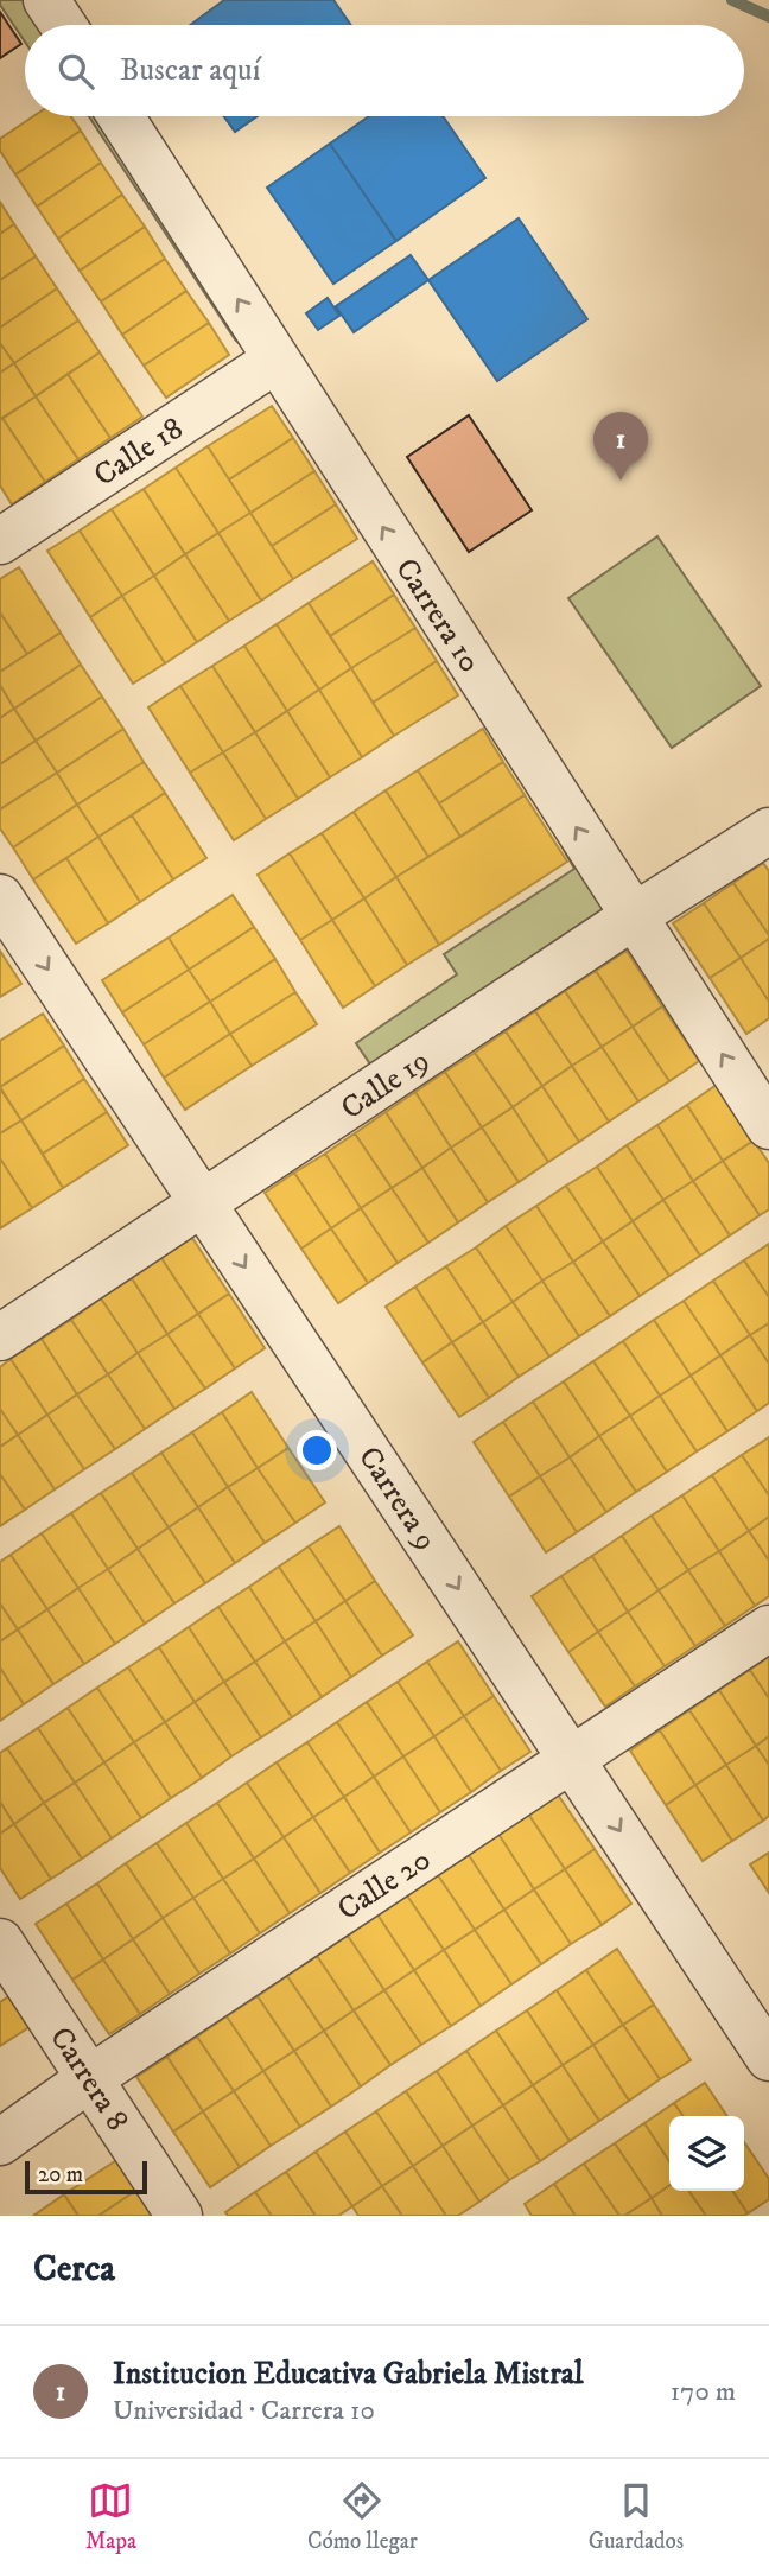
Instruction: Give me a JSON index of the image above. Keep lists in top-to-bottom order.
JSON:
{
  "streets": {
    "street": [
      "Calle 18",
      "Carrera 10",
      "Calle 19",
      "Carrera 9",
      "Calle 20",
      "Carrera 8"
    ]
  },
  "crossings": [
    ["Calle 18", "Carrera 10"],
    ["Carrera 10", "Calle 19"],
    ["Calle 19", "Carrera 9"],
    ["Carrera 9", "Calle 20"],
    ["Calle 20", "Carrera 8"]
  ],
  "one_way": ["Carrera 10", "Carrera 9"],
  "scale_bar": "20 m",
  "page": {
    "search": "Buscar aquí",
    "pins": "1",
    "scale": "20 m",
    "heading": "Cerca",
    "list": [
      {
        "mark": "1",
        "name": "Institucion Educativa Gabriela Mistral",
        "note": "Universidad · Carrera 10",
        "value": "170 m"
      }
    ],
    "nav": ["Mapa", "Cómo llegar", "Guardados"]
  }
}
